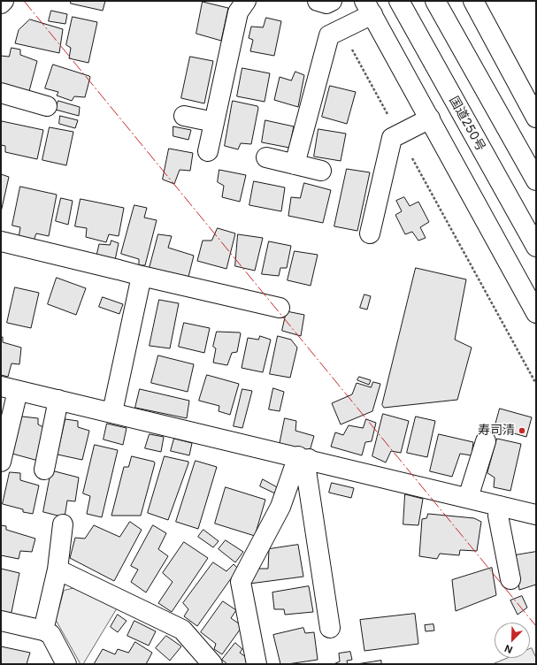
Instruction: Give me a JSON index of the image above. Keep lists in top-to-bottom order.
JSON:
{
  "streets": {
    "main road": ["国道250号"]
  },
  "places": ["寿司清"],
  "north": "bottom left"
}
